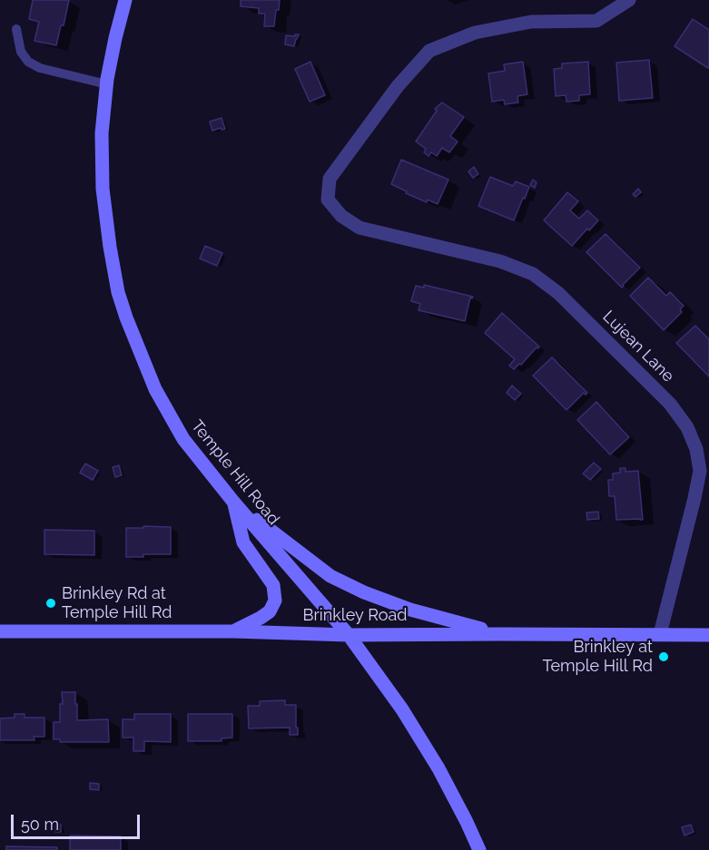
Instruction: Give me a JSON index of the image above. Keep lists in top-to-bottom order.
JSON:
{
  "streets": {
    "main road": ["Temple Hill Road", "Brinkley Road"],
    "street": ["Lujean Lane"]
  },
  "crossings": [
    ["Lujean Lane", "Brinkley Road"],
    ["Temple Hill Road", "Brinkley Road"]
  ],
  "places": ["Brinkley Rd at Temple Hill Rd", "Brinkley at Temple Hill Rd"],
  "scale_bar": "50 m"
}
